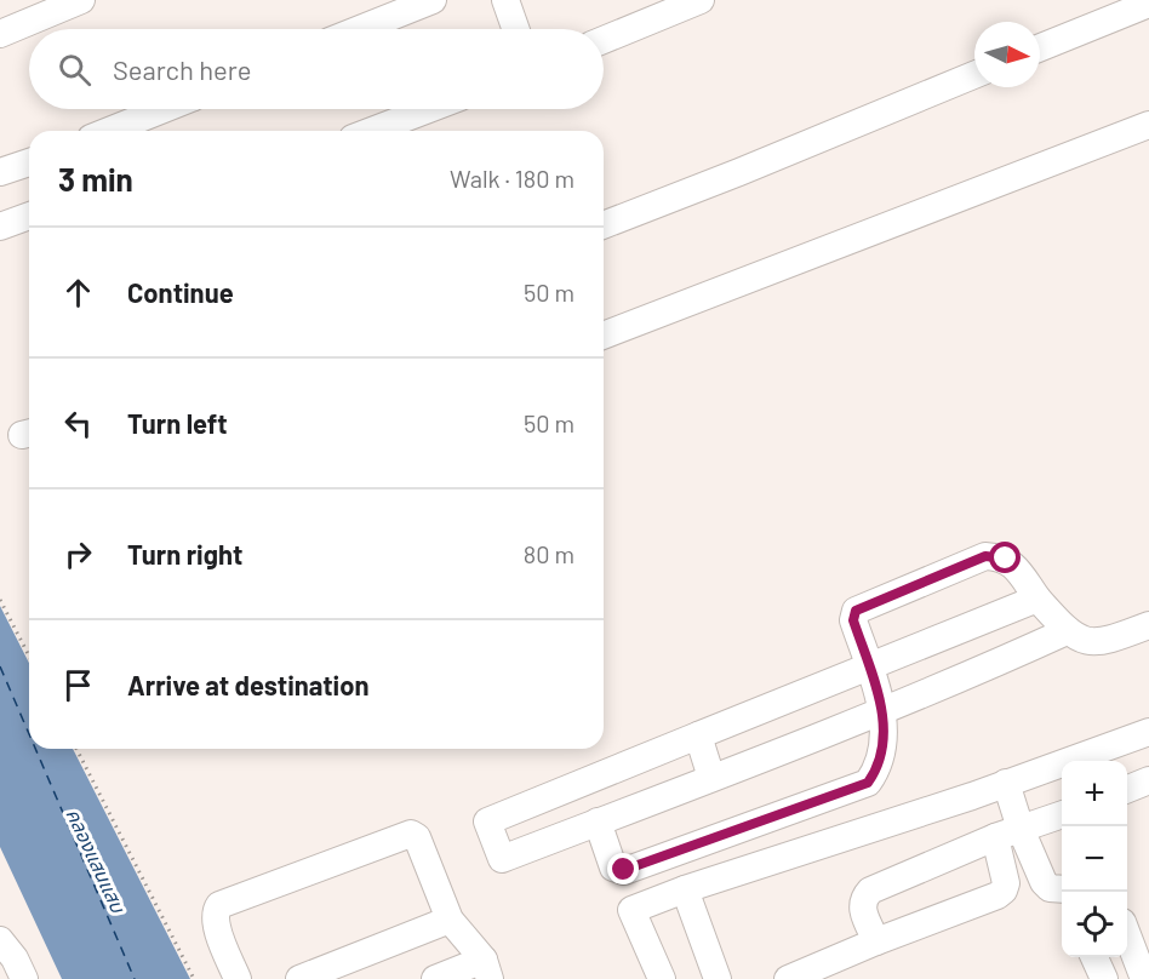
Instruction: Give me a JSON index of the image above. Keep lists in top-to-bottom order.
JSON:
{
  "water": ["คลองแสนแสบ"],
  "north": "right",
  "page": {
    "search": "Search here",
    "heading": ["3 min", "Walk · 180 m"],
    "list": [
      ["Continue", "50 m"],
      ["Turn left", "50 m"],
      ["Turn right", "80 m"],
      "Arrive at destination"
    ],
    "map_buttons": ["+", "−"]
  }
}
